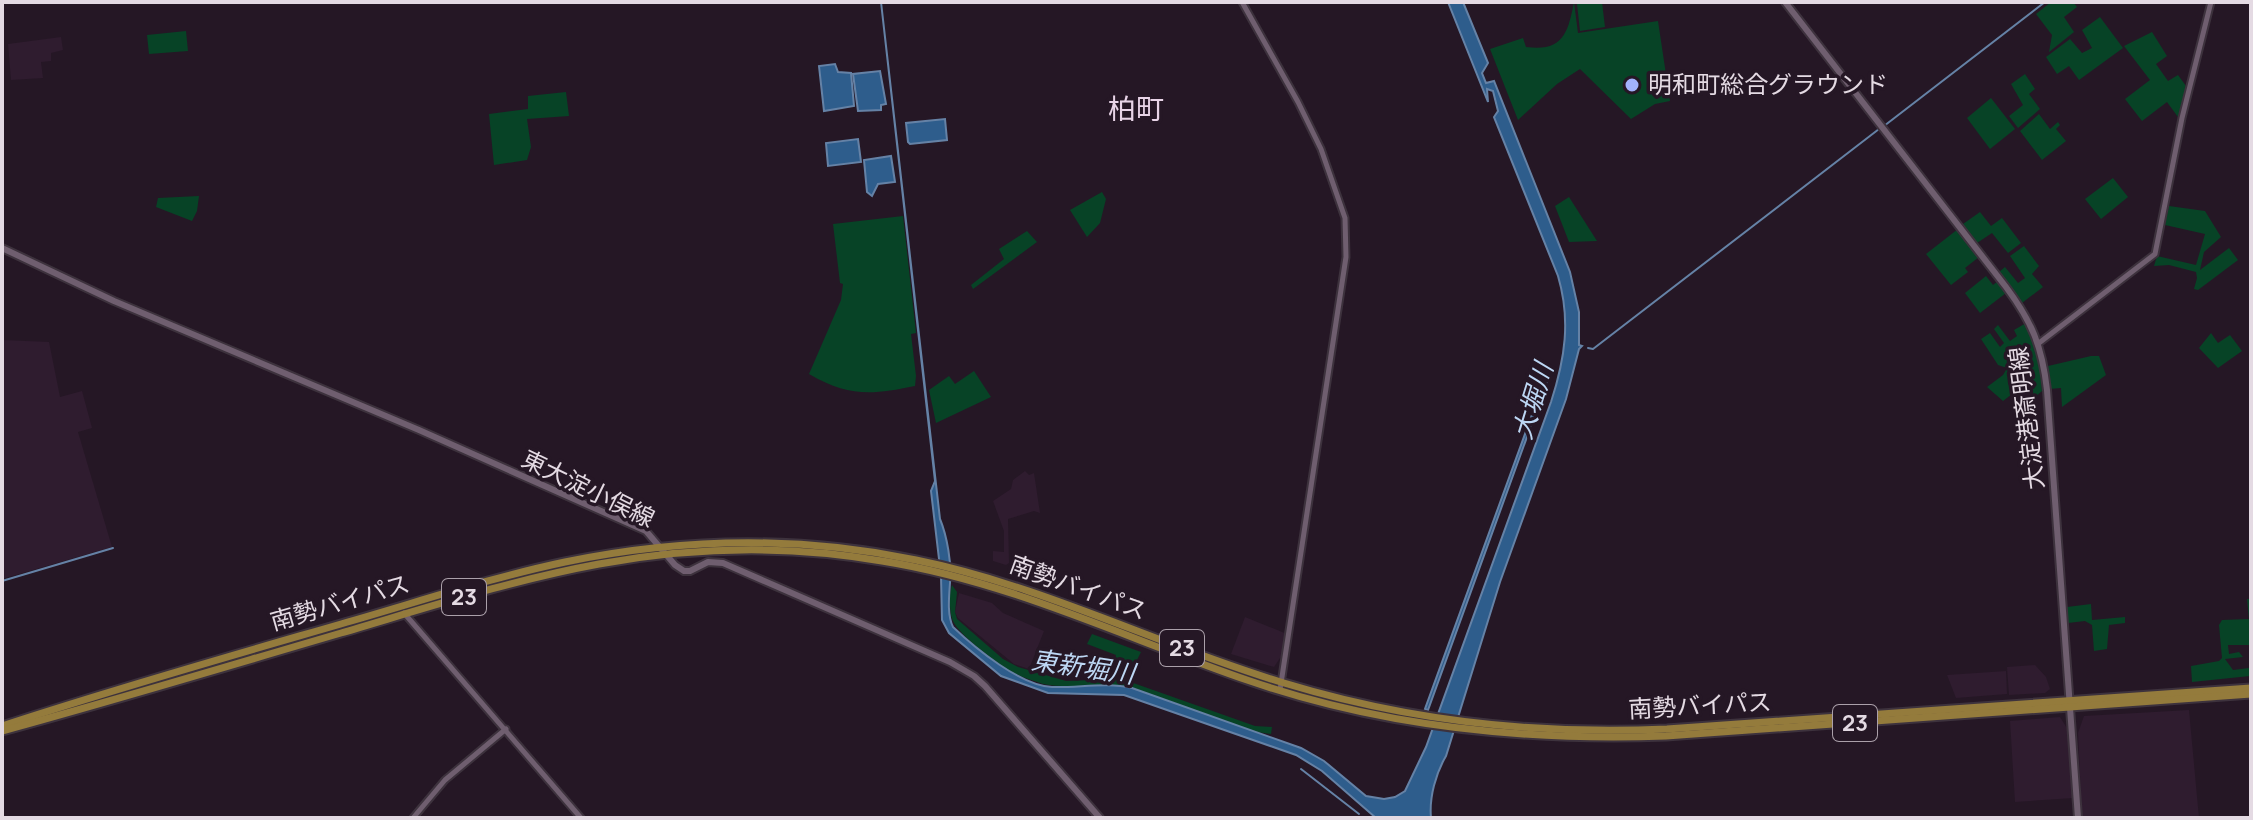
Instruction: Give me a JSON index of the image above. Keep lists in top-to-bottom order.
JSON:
{
  "streets": {
    "highway": ["南勢バイパス", "23"],
    "main road": ["大淀港斎明線", "東大淀小俣線"]
  },
  "crossings": [
    ["大淀港斎明線", "南勢バイパス"],
    ["東大淀小俣線", "南勢バイパス"]
  ],
  "districts": ["柏町"],
  "water": ["大堀川", "東新堀川"],
  "places": ["明和町総合グラウンド"]
}
